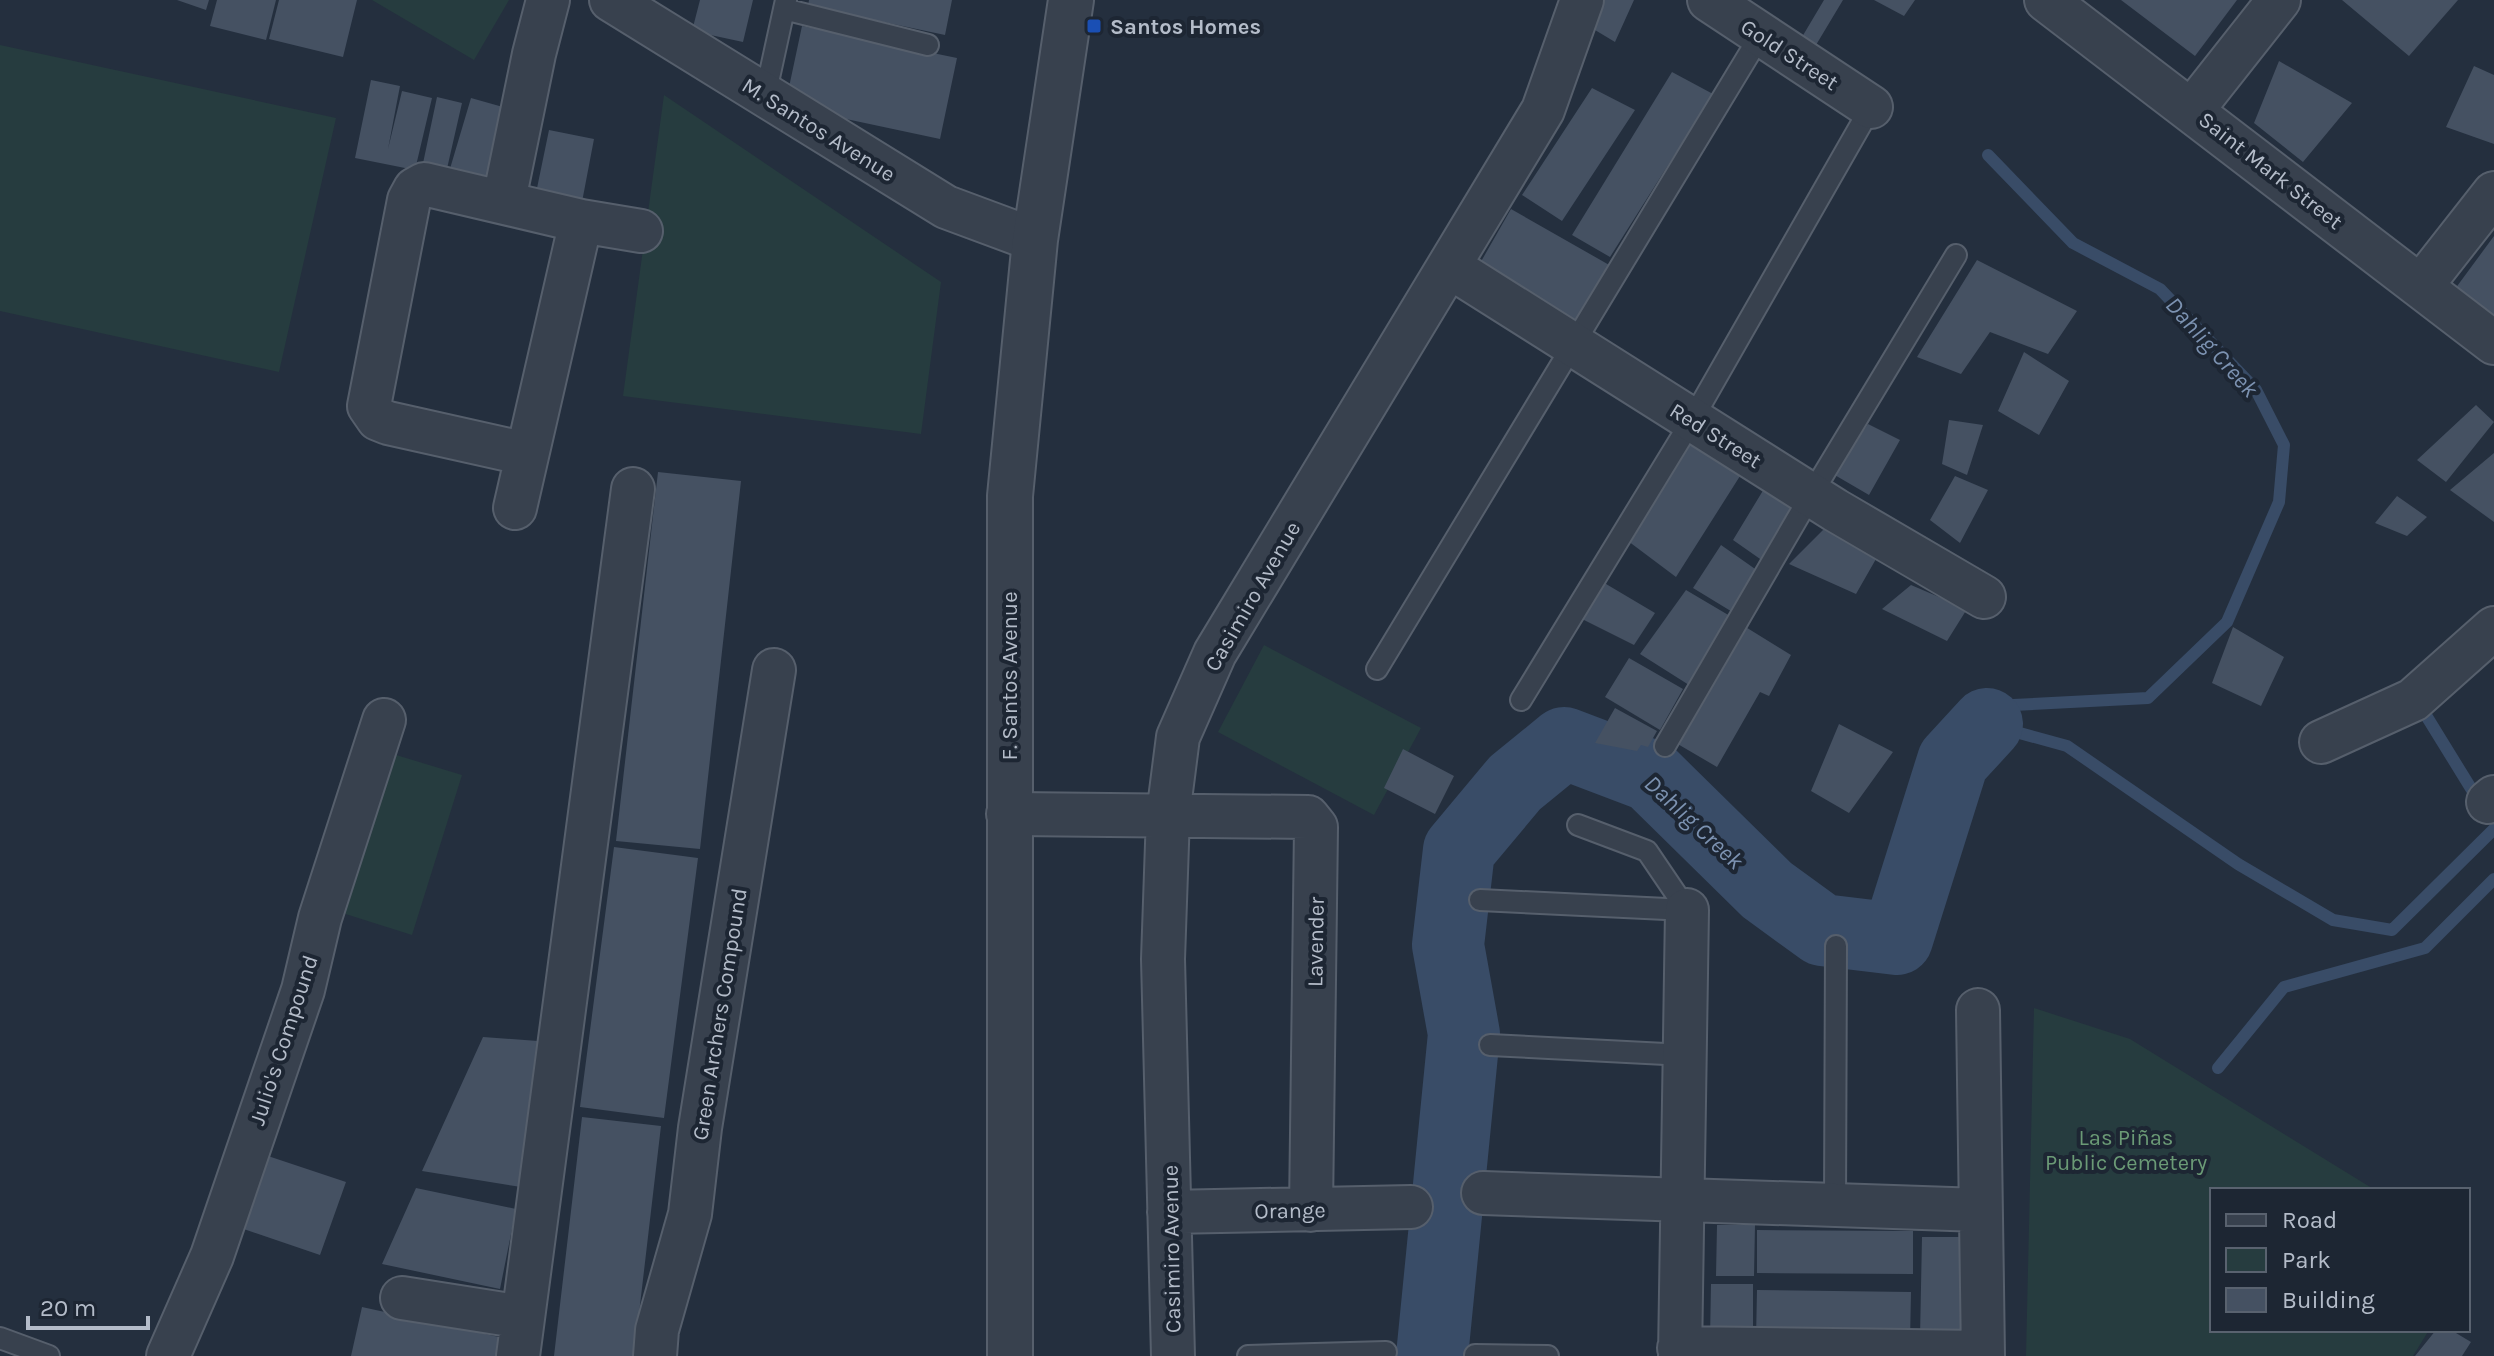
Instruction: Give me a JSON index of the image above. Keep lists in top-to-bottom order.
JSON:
{
  "streets": {
    "street": [
      "Gold Street",
      "M. Santos Avenue",
      "Saint Mark Street",
      "Red Street",
      "Casimiro Avenue",
      "F. Santos Avenue",
      "Lavender",
      "Green Archers Compound",
      "Julio's Compound",
      "Orange"
    ]
  },
  "crossings": [
    ["M. Santos Avenue", "F. Santos Avenue"],
    ["Red Street", "Casimiro Avenue"],
    ["Casimiro Avenue", "Lavender"],
    ["Casimiro Avenue", "Orange"],
    ["Lavender", "Orange"]
  ],
  "water": ["Dahlig Creek"],
  "parks": ["Las Piñas Public Cemetery"],
  "places": {
    "transit": ["Santos Homes"]
  },
  "legend": ["Road", "Park", "Building"],
  "scale_bar": "20 m"
}
